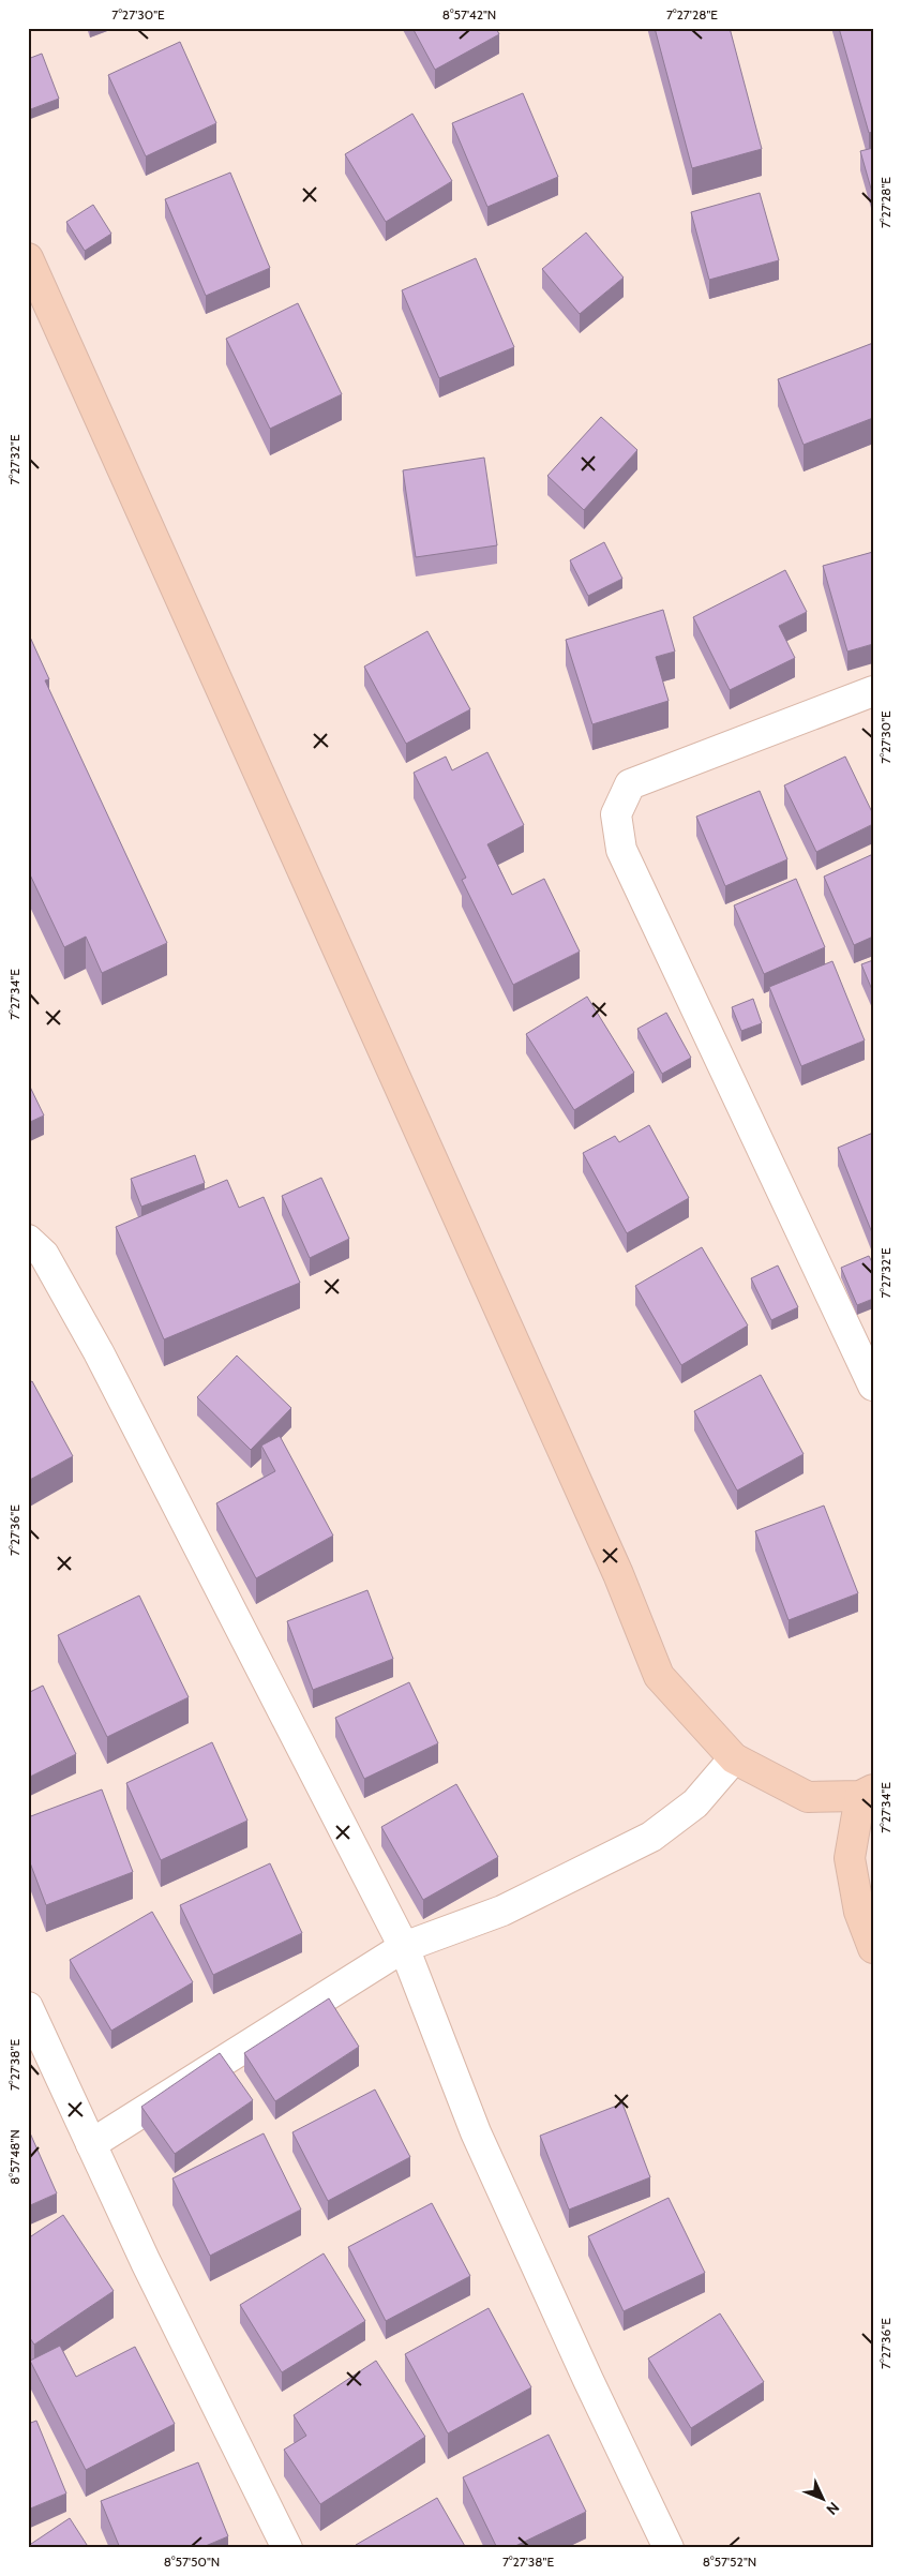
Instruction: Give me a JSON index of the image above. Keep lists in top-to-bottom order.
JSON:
{
  "north": "bottom right",
  "coordinates": [
    "7°27'30\"E",
    "8°57'42\"N",
    "7°27'28\"E",
    "7°27'32\"E",
    "7°27'34\"E",
    "7°27'36\"E",
    "7°27'38\"E",
    "8°57'48\"N",
    "8°57'50\"N",
    "8°57'52\"N"
  ]
}
